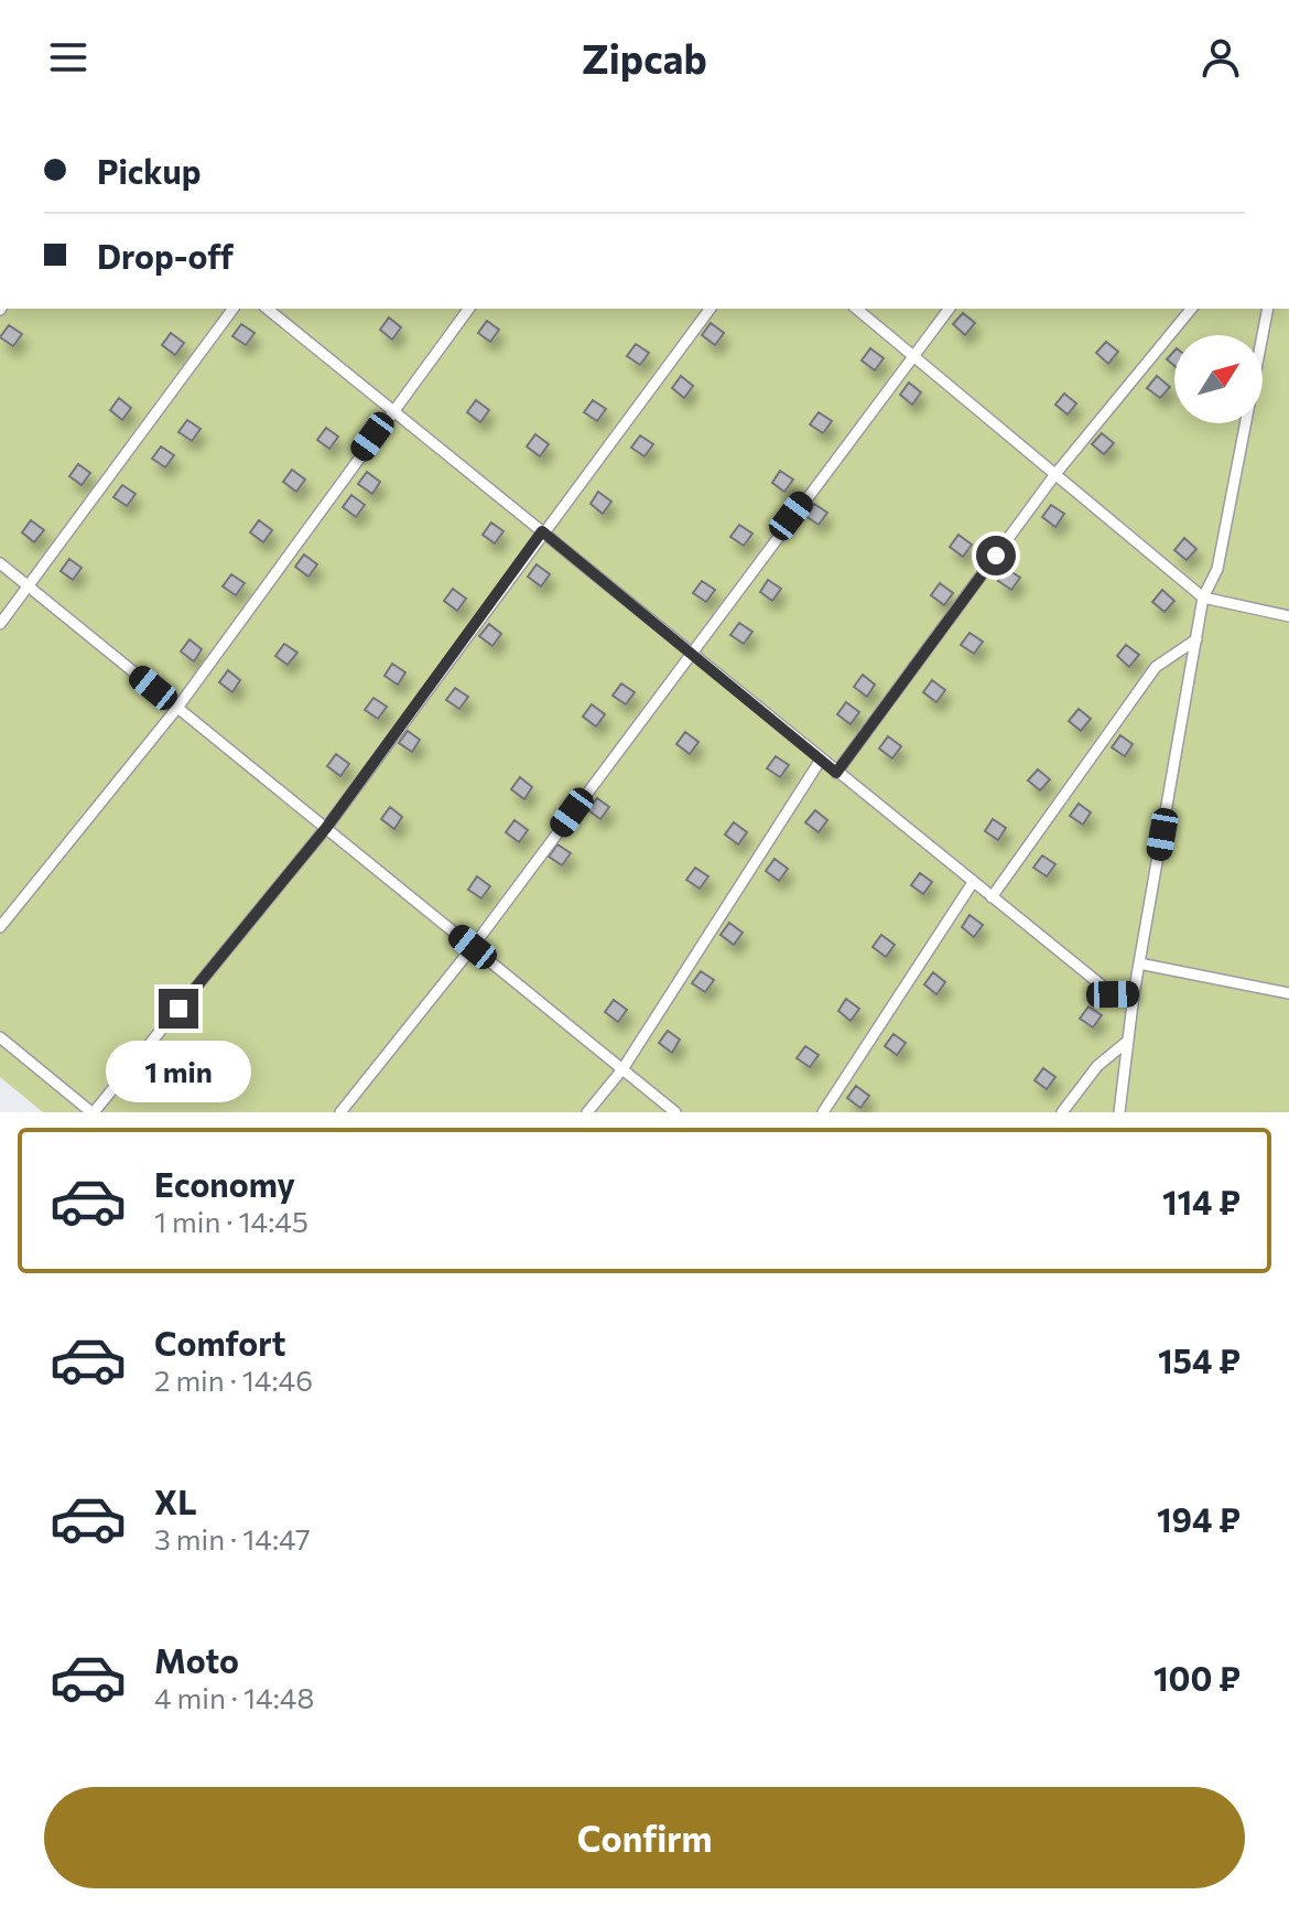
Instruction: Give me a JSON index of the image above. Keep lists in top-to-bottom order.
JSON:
{
  "north": "top right",
  "page": {
    "header": "Zipcab",
    "banner": ["Pickup", "Drop-off"],
    "bubble": "1 min",
    "list": [
      {
        "name": "Economy",
        "note": "1 min · 14:45",
        "value": "114 ₽"
      },
      {
        "name": "Comfort",
        "note": "2 min · 14:46",
        "value": "154 ₽"
      },
      {
        "name": "XL",
        "note": "3 min · 14:47",
        "value": "194 ₽"
      },
      {
        "name": "Moto",
        "note": "4 min · 14:48",
        "value": "100 ₽"
      }
    ],
    "buttons": "Confirm"
  }
}
